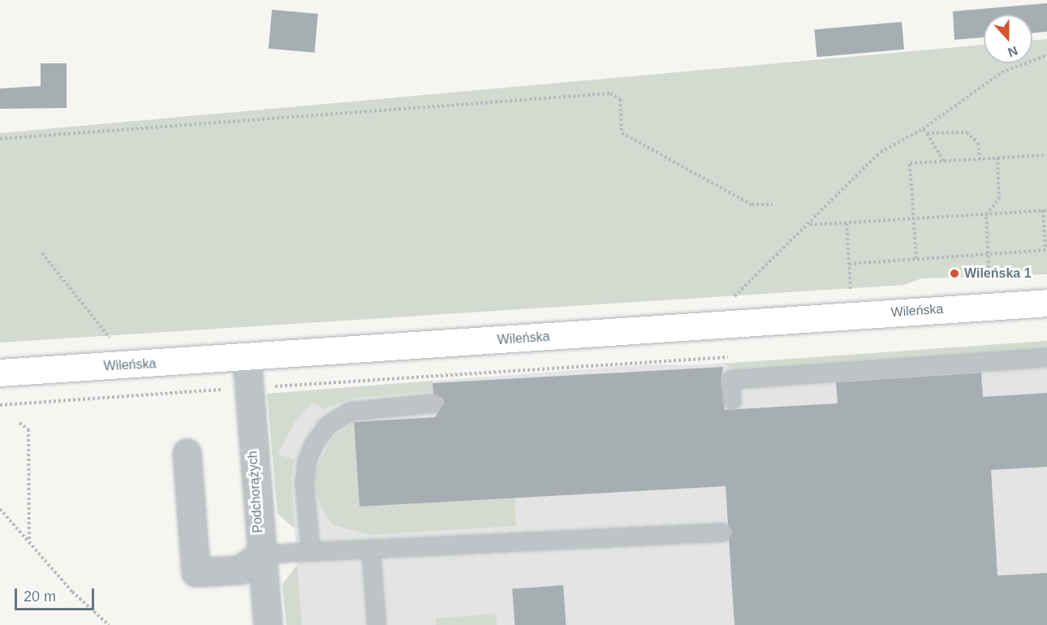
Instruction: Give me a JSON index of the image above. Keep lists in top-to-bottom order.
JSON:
{
  "streets": {
    "street": ["Wileńska", "Podchorążych"]
  },
  "crossings": [
    ["Wileńska", "Podchorążych"]
  ],
  "places": ["Wileńska 1"],
  "scale_bar": "20 m",
  "north": "bottom"
}
